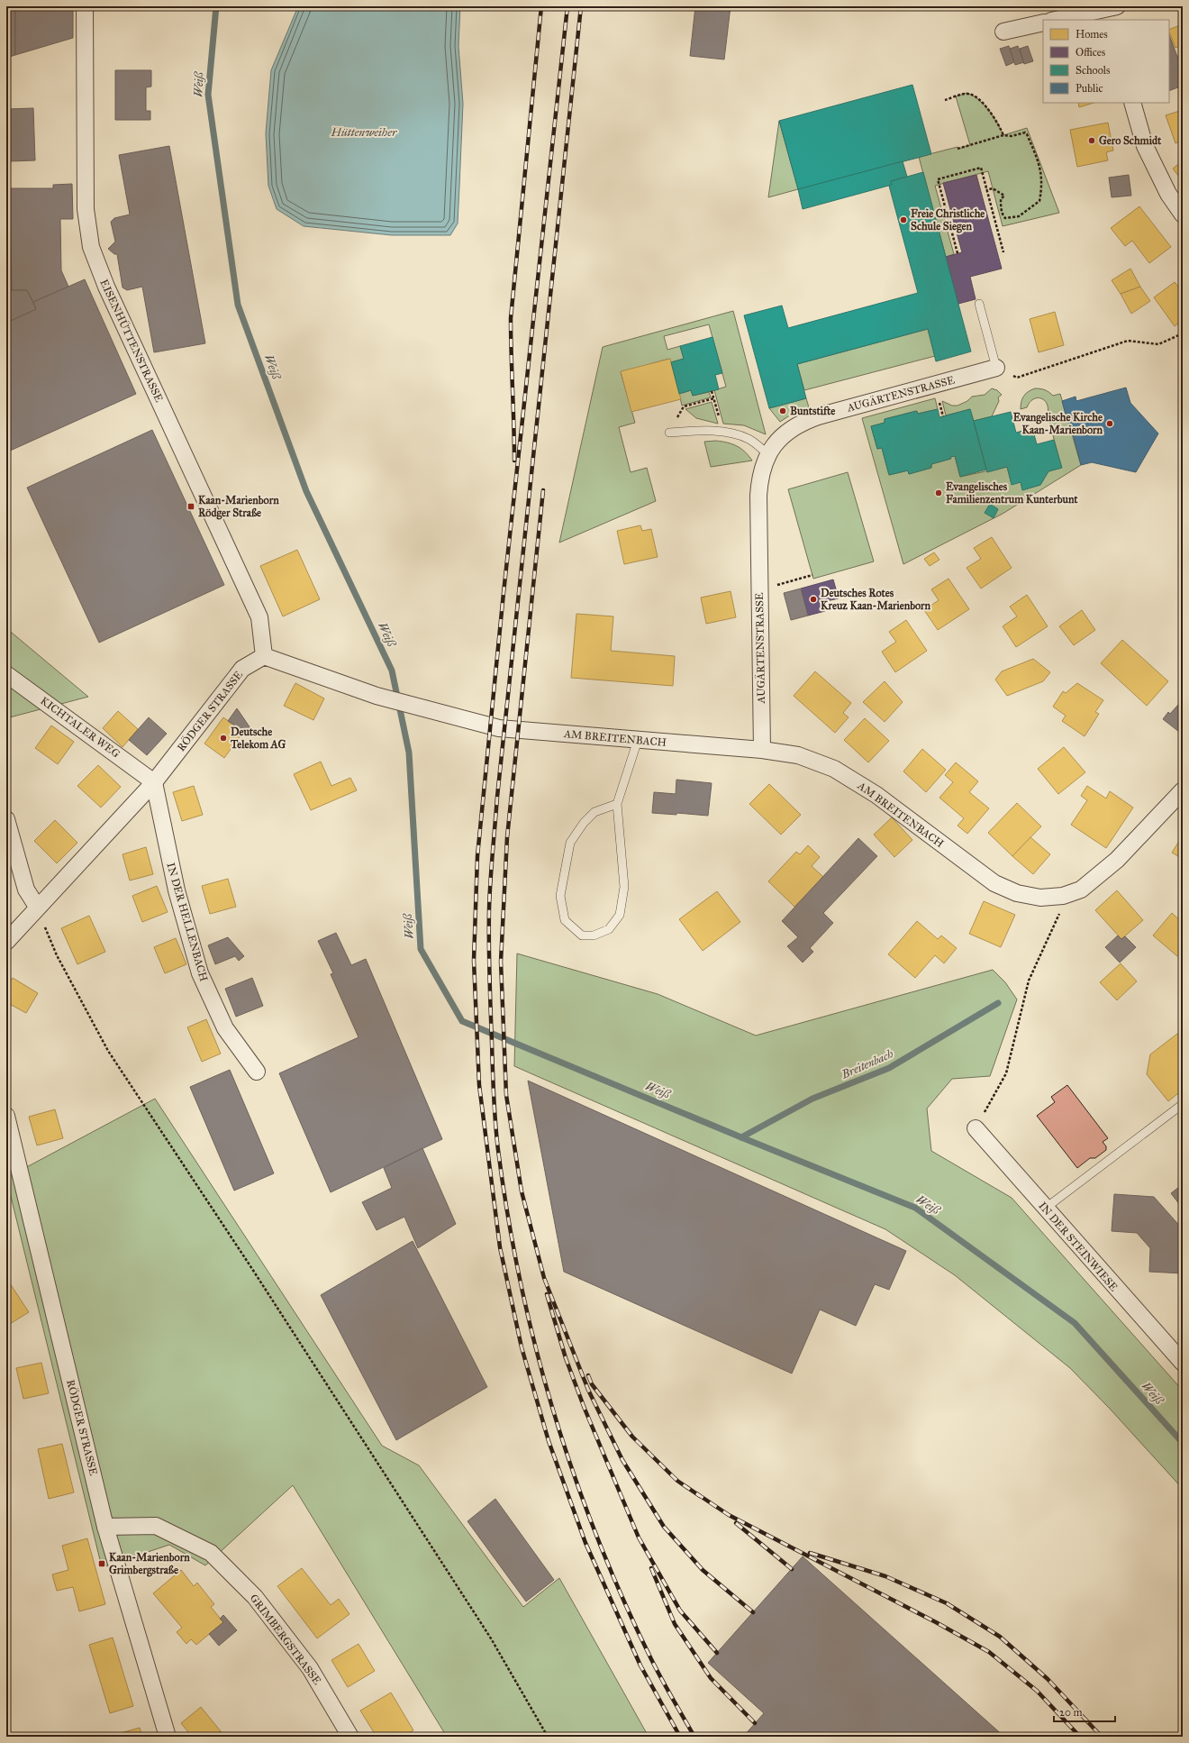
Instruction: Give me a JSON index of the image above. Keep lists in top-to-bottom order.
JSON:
{
  "streets": {
    "street": [
      "EISENHÜTTENSTRASSE",
      "AUGÄRTENSTRASSE",
      "RÖDGER STRASSE",
      "KICHTALER WEG",
      "AM BREITENBACH",
      "IN DER HELLENBACH",
      "IN DER STEINWIESE",
      "GRIMBERGSTRASSE"
    ]
  },
  "crossings": [
    ["EISENHÜTTENSTRASSE", "RÖDGER STRASSE"],
    ["EISENHÜTTENSTRASSE", "AM BREITENBACH"],
    ["AUGÄRTENSTRASSE", "AM BREITENBACH"],
    ["RÖDGER STRASSE", "KICHTALER WEG"],
    ["RÖDGER STRASSE", "AM BREITENBACH"],
    ["RÖDGER STRASSE", "IN DER HELLENBACH"],
    ["RÖDGER STRASSE", "GRIMBERGSTRASSE"],
    ["KICHTALER WEG", "IN DER HELLENBACH"]
  ],
  "water": ["Weiß", "Hüttenweiher", "Breitenbach"],
  "places": {
    "other": [
      "Gero Schmidt",
      "Freie Christliche Schule Siegen",
      "Buntstifte",
      "Evangelische Kirche Kaan-Marienborn",
      "Evangelisches Familienzentrum Kunterbunt",
      "Deutsches Rotes Kreuz Kaan-Marienborn",
      "Deutsche Telekom AG"
    ],
    "transit": ["Kaan-Marienborn Rödger Straße", "Kaan-Marienborn Grimbergstraße"]
  },
  "legend": [
    "Homes",
    "Offices",
    "Schools",
    "Public"
  ],
  "scale_bar": "20 m"
}
